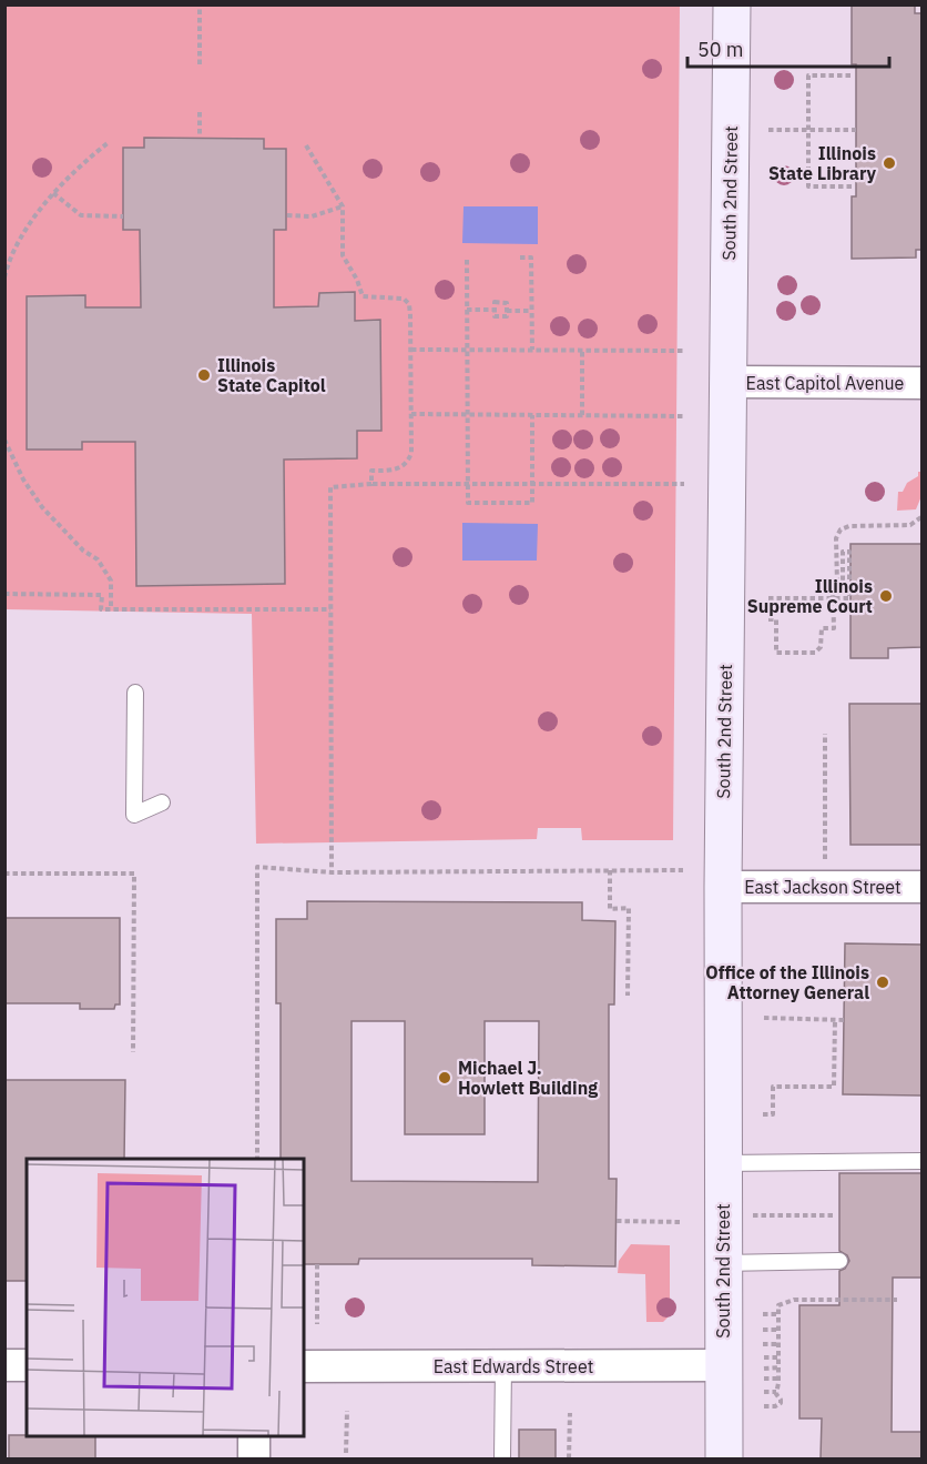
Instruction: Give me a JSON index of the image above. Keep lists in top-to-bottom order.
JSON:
{
  "streets": {
    "main road": ["South 2nd Street"],
    "street": ["East Capitol Avenue", "East Jackson Street", "East Edwards Street"]
  },
  "crossings": [
    ["South 2nd Street", "East Capitol Avenue"],
    ["South 2nd Street", "East Jackson Street"],
    ["South 2nd Street", "East Edwards Street"]
  ],
  "places": [
    "Illinois State Library",
    "Illinois State Capitol",
    "Illinois Supreme Court",
    "Office of the Illinois Attorney General",
    "Michael J. Howlett Building"
  ],
  "scale_bar": "50 m"
}
